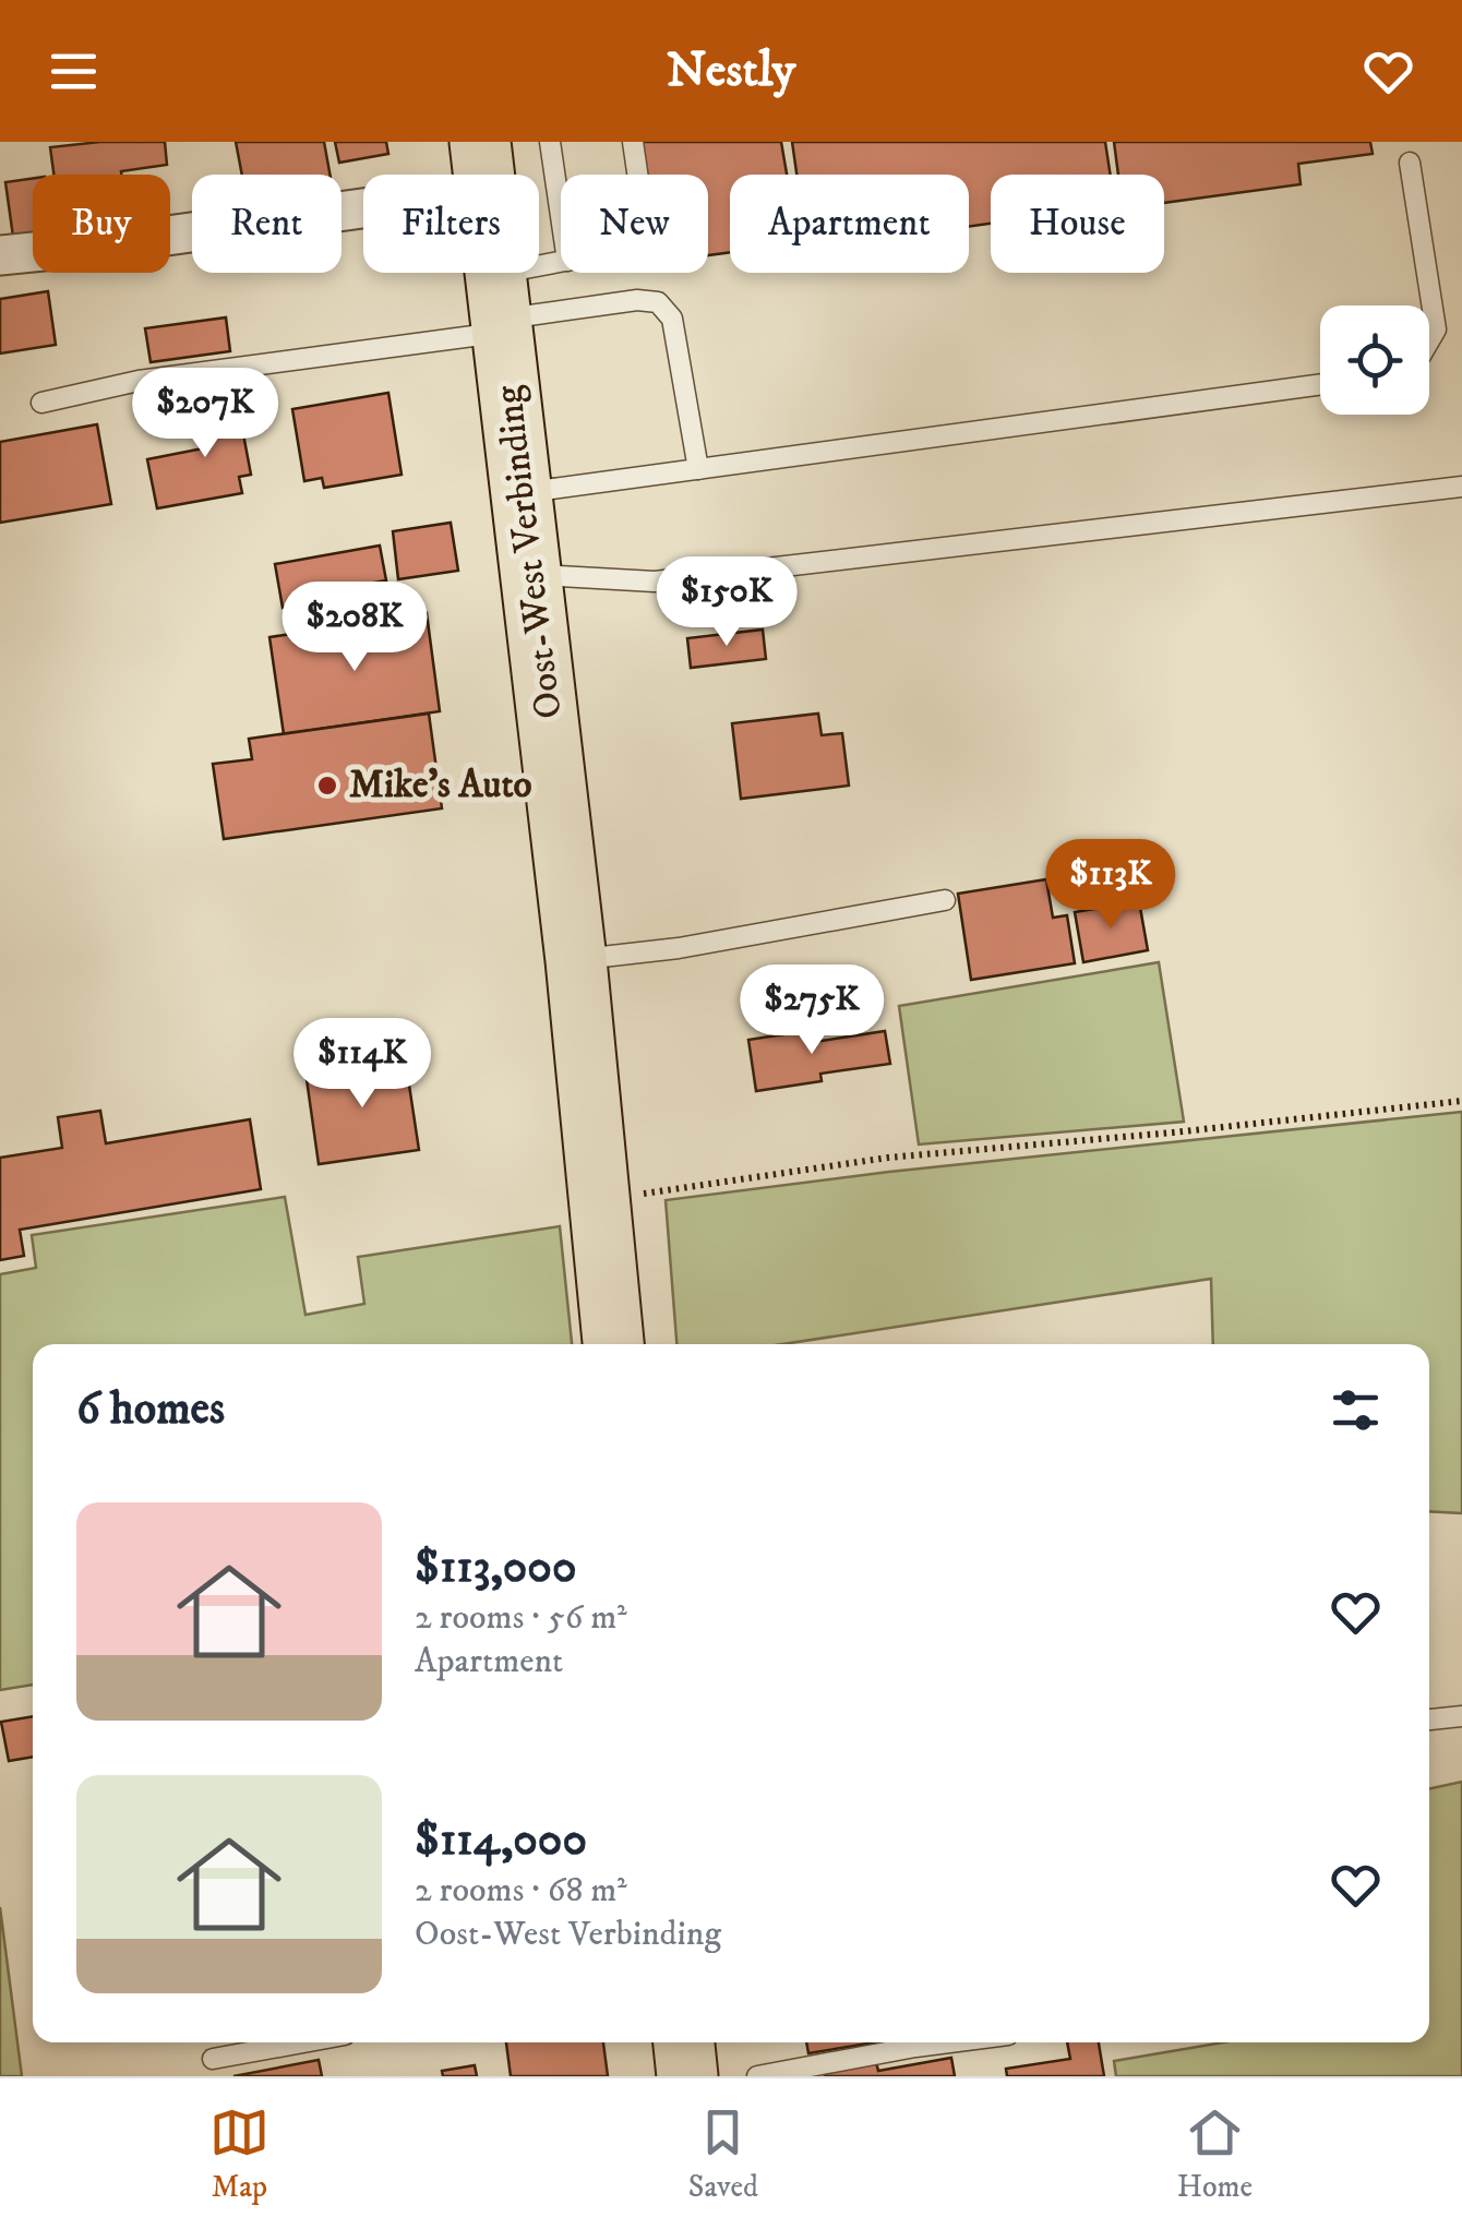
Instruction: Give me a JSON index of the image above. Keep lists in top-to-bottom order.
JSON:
{
  "streets": {
    "main road": ["Oost-West Verbinding"]
  },
  "places": ["Mike's Auto"],
  "page": {
    "header": "Nestly",
    "chip": [
      "Buy",
      "Rent",
      "Filters",
      "New",
      "Apartment",
      "House"
    ],
    "price": [
      "$207K",
      "$150K",
      "$208K",
      "$113K",
      "$275K",
      "$114K"
    ],
    "heading": "6 homes",
    "list": [
      {
        "name": "$113,000",
        "note": "2 rooms · 56 m² · Apartment"
      },
      {
        "name": "$114,000",
        "note": "2 rooms · 68 m² · Oost-West Verbinding"
      }
    ],
    "tabs": ["Map", "Saved", "Home"]
  }
}
